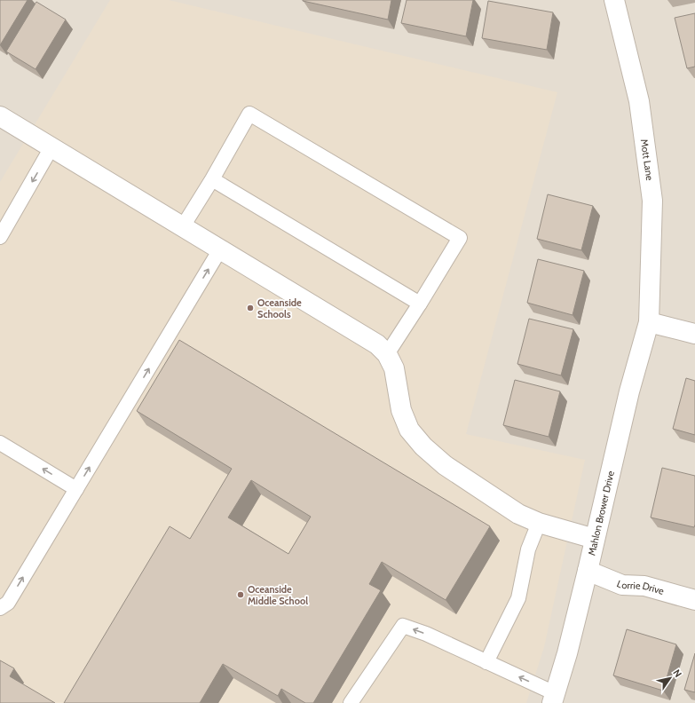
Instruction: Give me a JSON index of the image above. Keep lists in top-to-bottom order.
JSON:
{
  "streets": {
    "street": ["Mott Lane", "Mahlon Brower Drive", "Lorrie Drive"]
  },
  "crossings": [
    ["Mott Lane", "Mahlon Brower Drive"],
    ["Mahlon Brower Drive", "Lorrie Drive"]
  ],
  "places": ["Oceanside Schools", "Oceanside Middle School"],
  "north": "top right"
}
